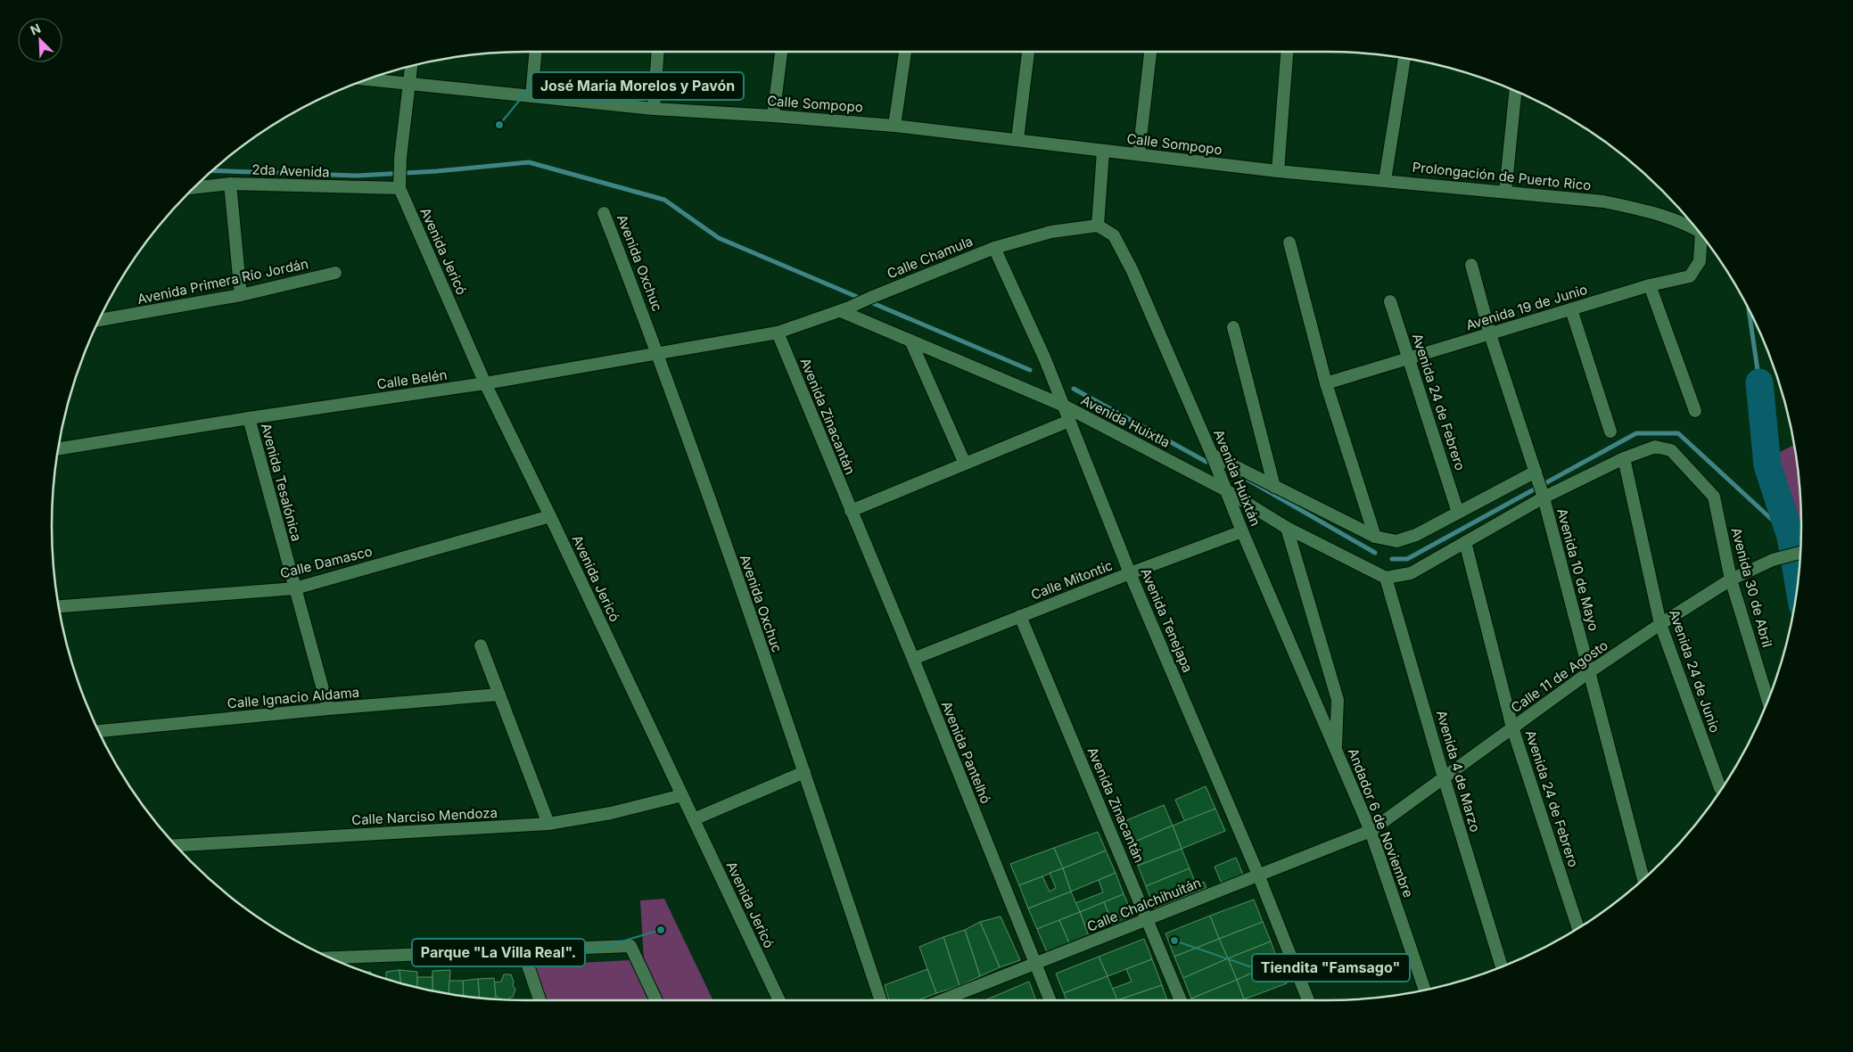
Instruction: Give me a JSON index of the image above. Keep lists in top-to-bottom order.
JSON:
{
  "streets": {
    "street": [
      "Calle Sompopo",
      "2da Avenida",
      "Prolongación de Puerto Rico",
      "Avenida Jericó",
      "Calle Chamula",
      "Avenida Oxchuc",
      "Avenida Primera Río Jordán",
      "Avenida 19 de Junio",
      "Calle Belén",
      "Avenida 24 de Febrero",
      "Avenida Zinacantán",
      "Avenida Huixtla",
      "Avenida Huixtán",
      "Avenida Tesalónica",
      "Calle Damasco",
      "Avenida 10 de Mayo",
      "Calle Mitontic",
      "Avenida 30 de Abril",
      "Avenida Tenejapa",
      "Avenida 24 de Junio",
      "Calle 11 de Agosto",
      "Calle Ignacio Aldama",
      "Avenida Pantelhó",
      "Avenida 4 de Marzo",
      "Calle Narciso Mendoza",
      "Andador 6 de Noviembre",
      "Calle Chalchihuitán"
    ]
  },
  "crossings": [
    ["Calle Sompopo", "Prolongación de Puerto Rico"],
    ["Calle Sompopo", "Avenida Jericó"],
    ["2da Avenida", "Avenida Jericó"],
    ["Avenida Jericó", "Calle Belén"],
    ["Avenida Jericó", "Calle Damasco"],
    ["Avenida Jericó", "Calle Narciso Mendoza"],
    ["Calle Chamula", "Calle Belén"],
    ["Calle Chamula", "Avenida Zinacantán"],
    ["Calle Chamula", "Avenida Huixtla"],
    ["Calle Chamula", "Avenida Huixtán"],
    ["Calle Chamula", "Avenida Tenejapa"],
    ["Avenida Oxchuc", "Calle Belén"],
    ["Avenida 19 de Junio", "Avenida 24 de Febrero"],
    ["Avenida 19 de Junio", "Avenida 10 de Mayo"],
    ["Calle Belén", "Avenida Zinacantán"],
    ["Calle Belén", "Avenida Tesalónica"],
    ["Avenida 24 de Febrero", "Calle 11 de Agosto"],
    ["Avenida Zinacantán", "Calle Mitontic"],
    ["Avenida Zinacantán", "Avenida Pantelhó"],
    ["Avenida Zinacantán", "Calle Chalchihuitán"],
    ["Avenida Huixtla", "Avenida Huixtán"],
    ["Avenida Huixtla", "Avenida Tenejapa"],
    ["Avenida Huixtla", "Avenida 4 de Marzo"],
    ["Avenida Huixtla", "Andador 6 de Noviembre"],
    ["Avenida Huixtán", "Calle Mitontic"],
    ["Avenida Huixtán", "Andador 6 de Noviembre"],
    ["Avenida Tesalónica", "Calle Damasco"],
    ["Avenida Tesalónica", "Calle Ignacio Aldama"],
    ["Avenida 10 de Mayo", "Calle 11 de Agosto"],
    ["Calle Mitontic", "Avenida Tenejapa"],
    ["Calle Mitontic", "Avenida Pantelhó"],
    ["Avenida 30 de Abril", "Avenida 24 de Junio"],
    ["Avenida 30 de Abril", "Calle 11 de Agosto"],
    ["Avenida Tenejapa", "Calle Chalchihuitán"],
    ["Avenida 24 de Junio", "Calle 11 de Agosto"],
    ["Calle 11 de Agosto", "Avenida 4 de Marzo"],
    ["Calle 11 de Agosto", "Andador 6 de Noviembre"],
    ["Calle 11 de Agosto", "Calle Chalchihuitán"],
    ["Avenida Pantelhó", "Calle Chalchihuitán"],
    ["Andador 6 de Noviembre", "Calle Chalchihuitán"]
  ],
  "places": ["José Maria Morelos y Pavón", "Parque \"La Villa Real\".", "Tiendita \"Famsago\""],
  "north": "top left"
}
